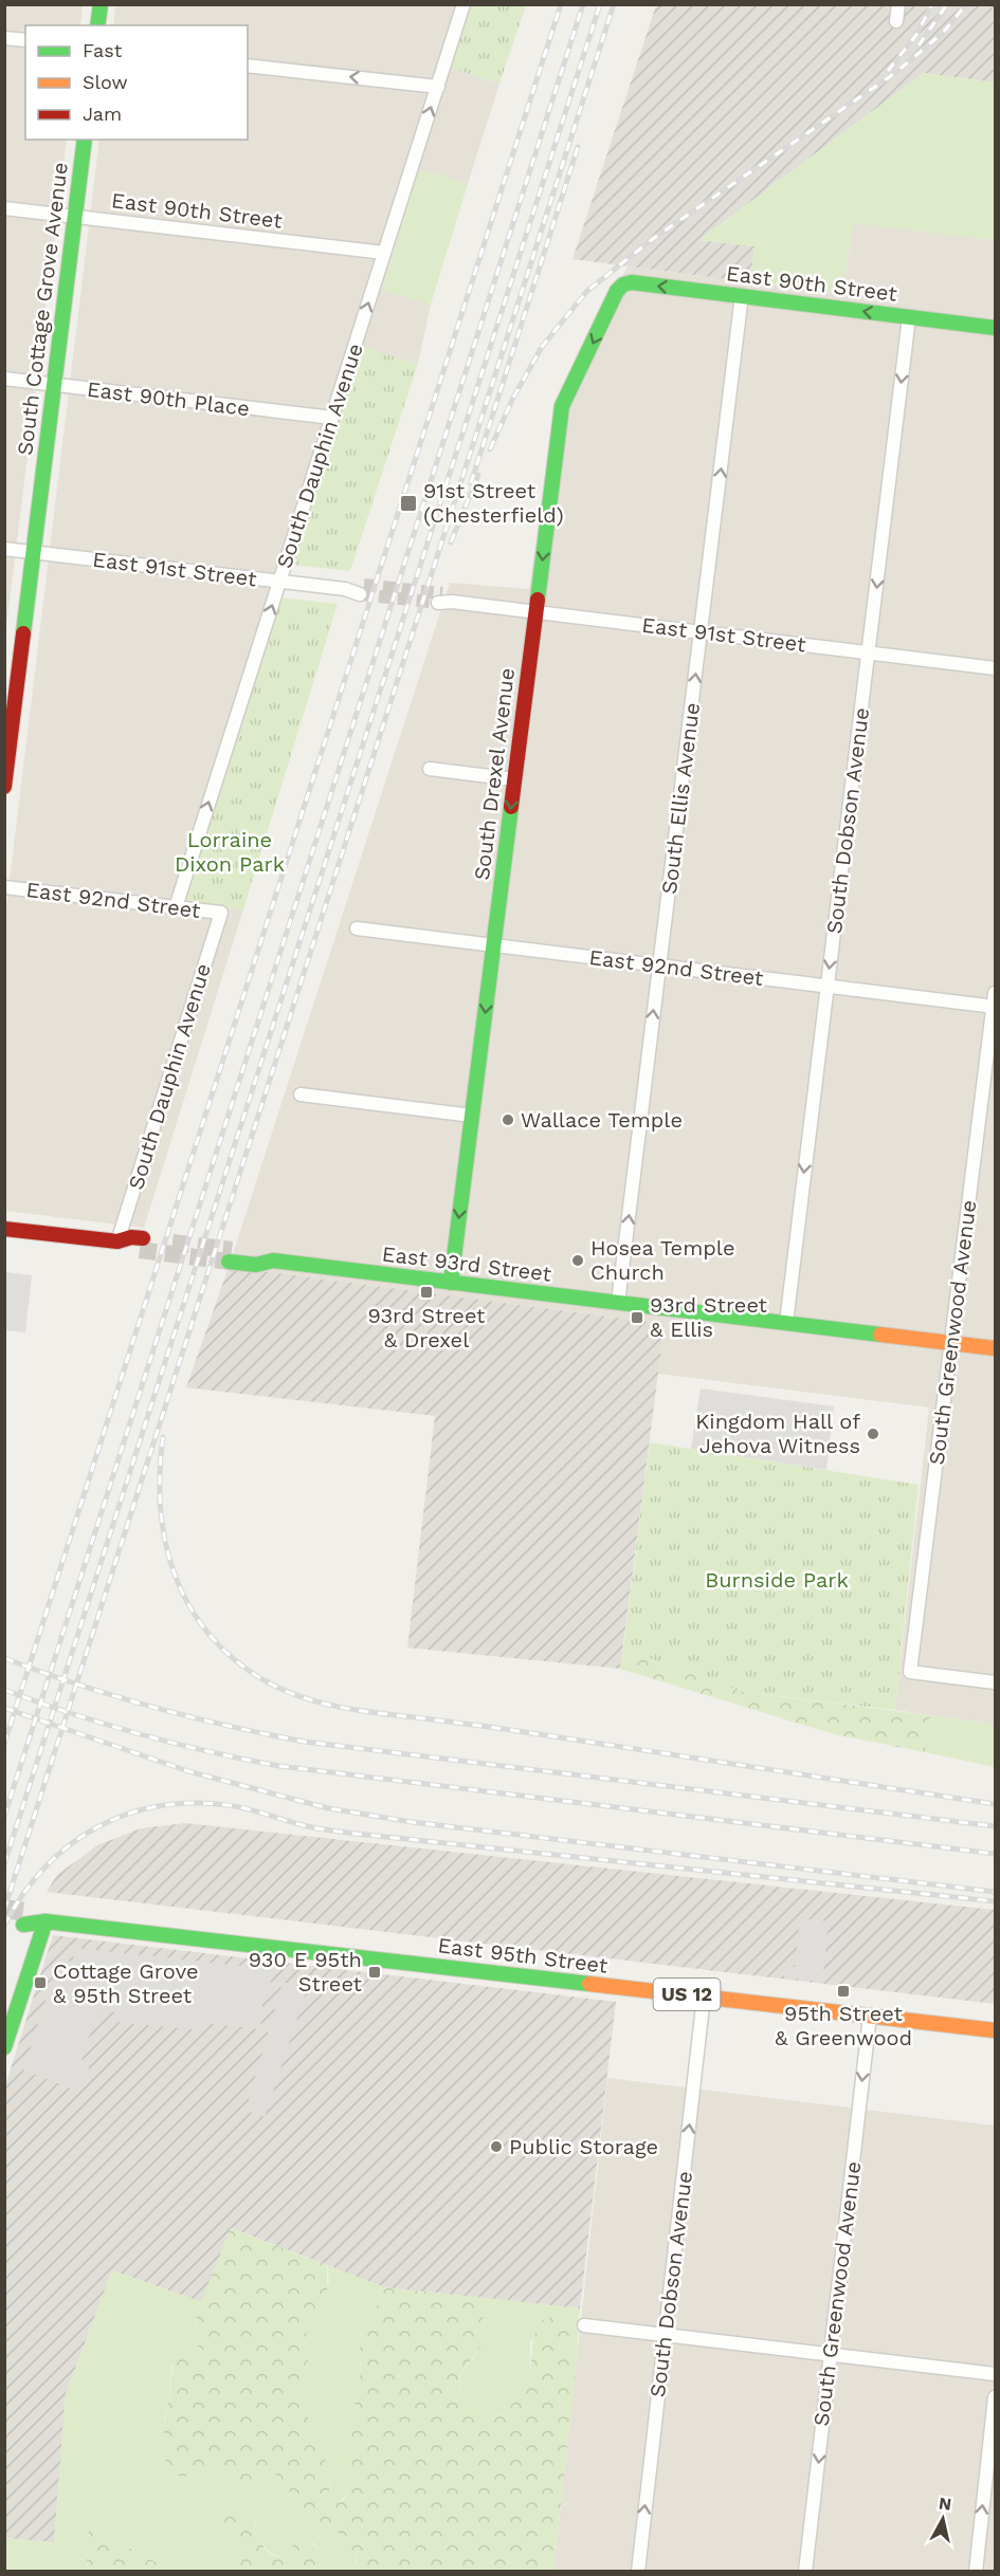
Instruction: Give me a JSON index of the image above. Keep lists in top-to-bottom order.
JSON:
{
  "streets": {
    "street": [
      "East 90th Street",
      "South Cottage Grove Avenue",
      "East 90th Place",
      "South Dauphin Avenue",
      "East 91st Street",
      "South Drexel Avenue",
      "South Ellis Avenue",
      "South Dobson Avenue",
      "East 92nd Street",
      "East 93rd Street",
      "South Greenwood Avenue",
      "East 95th Street",
      "US 12"
    ]
  },
  "crossings": [
    ["East 90th Street", "South Cottage Grove Avenue"],
    ["East 90th Street", "South Dauphin Avenue"],
    ["East 90th Street", "South Drexel Avenue"],
    ["East 90th Street", "South Ellis Avenue"],
    ["East 90th Street", "South Dobson Avenue"],
    ["South Cottage Grove Avenue", "East 90th Place"],
    ["South Cottage Grove Avenue", "East 91st Street"],
    ["East 90th Place", "South Dauphin Avenue"],
    ["South Dauphin Avenue", "East 91st Street"],
    ["South Dauphin Avenue", "East 92nd Street"],
    ["East 91st Street", "South Drexel Avenue"],
    ["East 91st Street", "South Ellis Avenue"],
    ["East 91st Street", "South Dobson Avenue"],
    ["South Drexel Avenue", "East 92nd Street"],
    ["South Drexel Avenue", "East 93rd Street"],
    ["South Ellis Avenue", "East 92nd Street"],
    ["South Ellis Avenue", "East 93rd Street"],
    ["South Dobson Avenue", "East 92nd Street"],
    ["South Dobson Avenue", "East 93rd Street"],
    ["South Dobson Avenue", "East 95th Street"],
    ["East 92nd Street", "South Greenwood Avenue"],
    ["East 93rd Street", "South Greenwood Avenue"],
    ["South Greenwood Avenue", "East 95th Street"]
  ],
  "one_way": [
    "East 90th Street",
    "South Dauphin Avenue",
    "South Drexel Avenue",
    "South Ellis Avenue",
    "South Greenwood Avenue"
  ],
  "parks": ["Lorraine Dixon Park", "Burnside Park"],
  "places": {
    "transit": [
      "91st Street (Chesterfield)",
      "93rd Street & Drexel",
      "93rd Street & Ellis",
      "930 E 95th Street",
      "Cottage Grove & 95th Street",
      "95th Street & Greenwood"
    ],
    "other": [
      "Wallace Temple",
      "Hosea Temple Church",
      "Kingdom Hall of Jehova Witness",
      "Public Storage"
    ]
  },
  "legend": ["Fast", "Slow", "Jam"],
  "north": "top"
}
